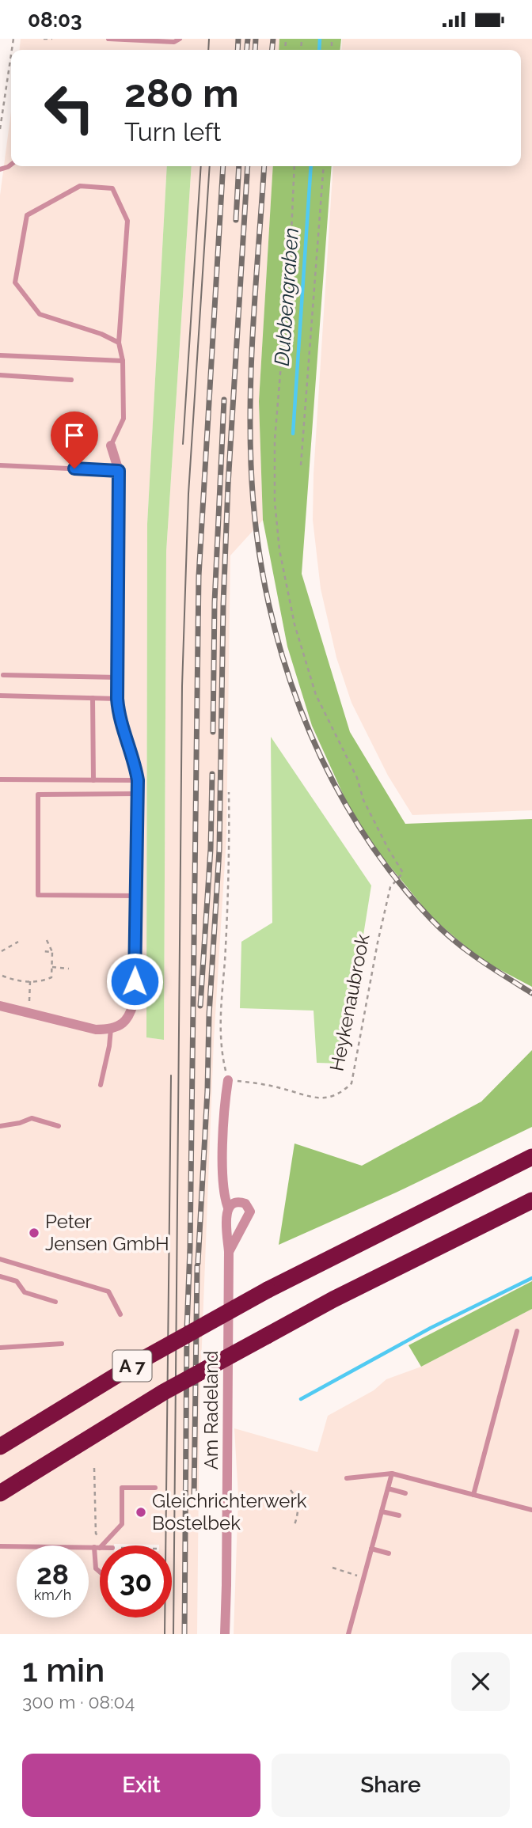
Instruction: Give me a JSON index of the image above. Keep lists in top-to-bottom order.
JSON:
{
  "streets": {
    "highway": ["A 7"],
    "street": ["Am Radeland"],
    "path": ["Heykenaubrook"]
  },
  "water": ["Dubbengraben"],
  "places": ["Peter Jensen GmbH", "Gleichrichterwerk Bostelbek"],
  "page": {
    "status": "08:03",
    "turn": ["280 m", "Turn left"],
    "speed": "28 km/h",
    "limit": "30",
    "heading": ["1 min", "300 m · 08:04"],
    "buttons": ["Exit", "Share"]
  }
}
